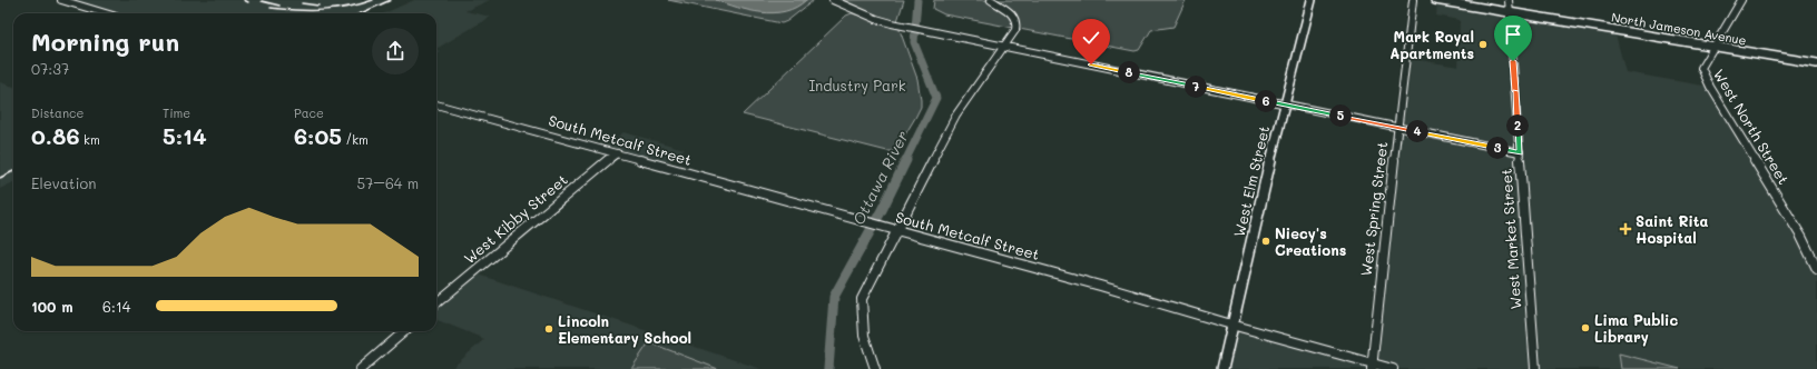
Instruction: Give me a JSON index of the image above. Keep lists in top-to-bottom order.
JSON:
{
  "streets": {
    "main road": ["North Jameson Avenue", "West Elm Street"],
    "street": [
      "West North Street",
      "South Metcalf Street",
      "West Spring Street",
      "West Kibby Street",
      "West Market Street"
    ]
  },
  "crossings": [
    ["North Jameson Avenue", "West North Street"],
    ["North Jameson Avenue", "West Market Street"],
    ["South Metcalf Street", "West Elm Street"],
    ["South Metcalf Street", "West Spring Street"],
    ["South Metcalf Street", "West Kibby Street"]
  ],
  "water": ["Ottawa River"],
  "parks": ["Industry Park"],
  "places": {
    "other": [
      "Mark Royal Apartments",
      "Niecy's Creations",
      "Lima Public Library",
      "Lincoln Elementary School"
    ],
    "health": ["Saint Rita Hospital"]
  },
  "page": {
    "heading": ["Morning run", "07:37"],
    "pins": [
      "8",
      "7",
      "6",
      "5",
      "2",
      "4",
      "3"
    ],
    "stats": [
      ["Distance", "0.86 km"],
      ["Time", "5:14"],
      ["Pace", "6:05 /km"]
    ],
    "chart": ["Elevation", "57–64 m"],
    "list": [
      {
        "name": "100 m",
        "note": "6:14"
      }
    ]
  }
}
